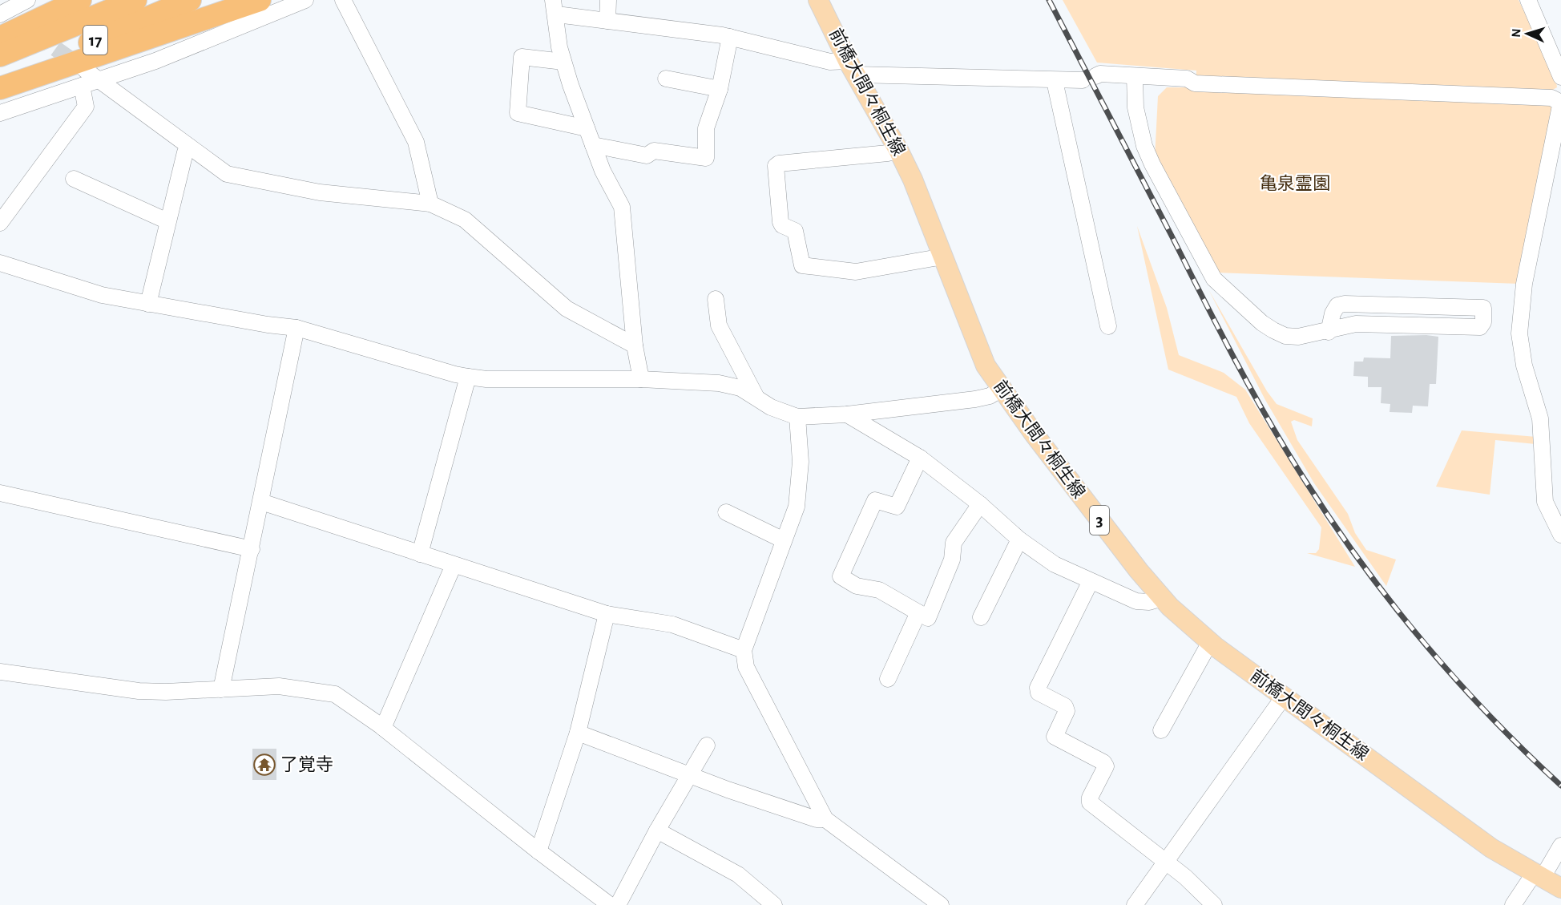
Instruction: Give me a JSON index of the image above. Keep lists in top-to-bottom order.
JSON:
{
  "streets": {
    "highway": ["17"],
    "main road": ["前橋大間々桐生線", "3"]
  },
  "parks": ["亀泉霊園"],
  "places": {
    "temple": ["了覚寺"]
  },
  "north": "left"
}
